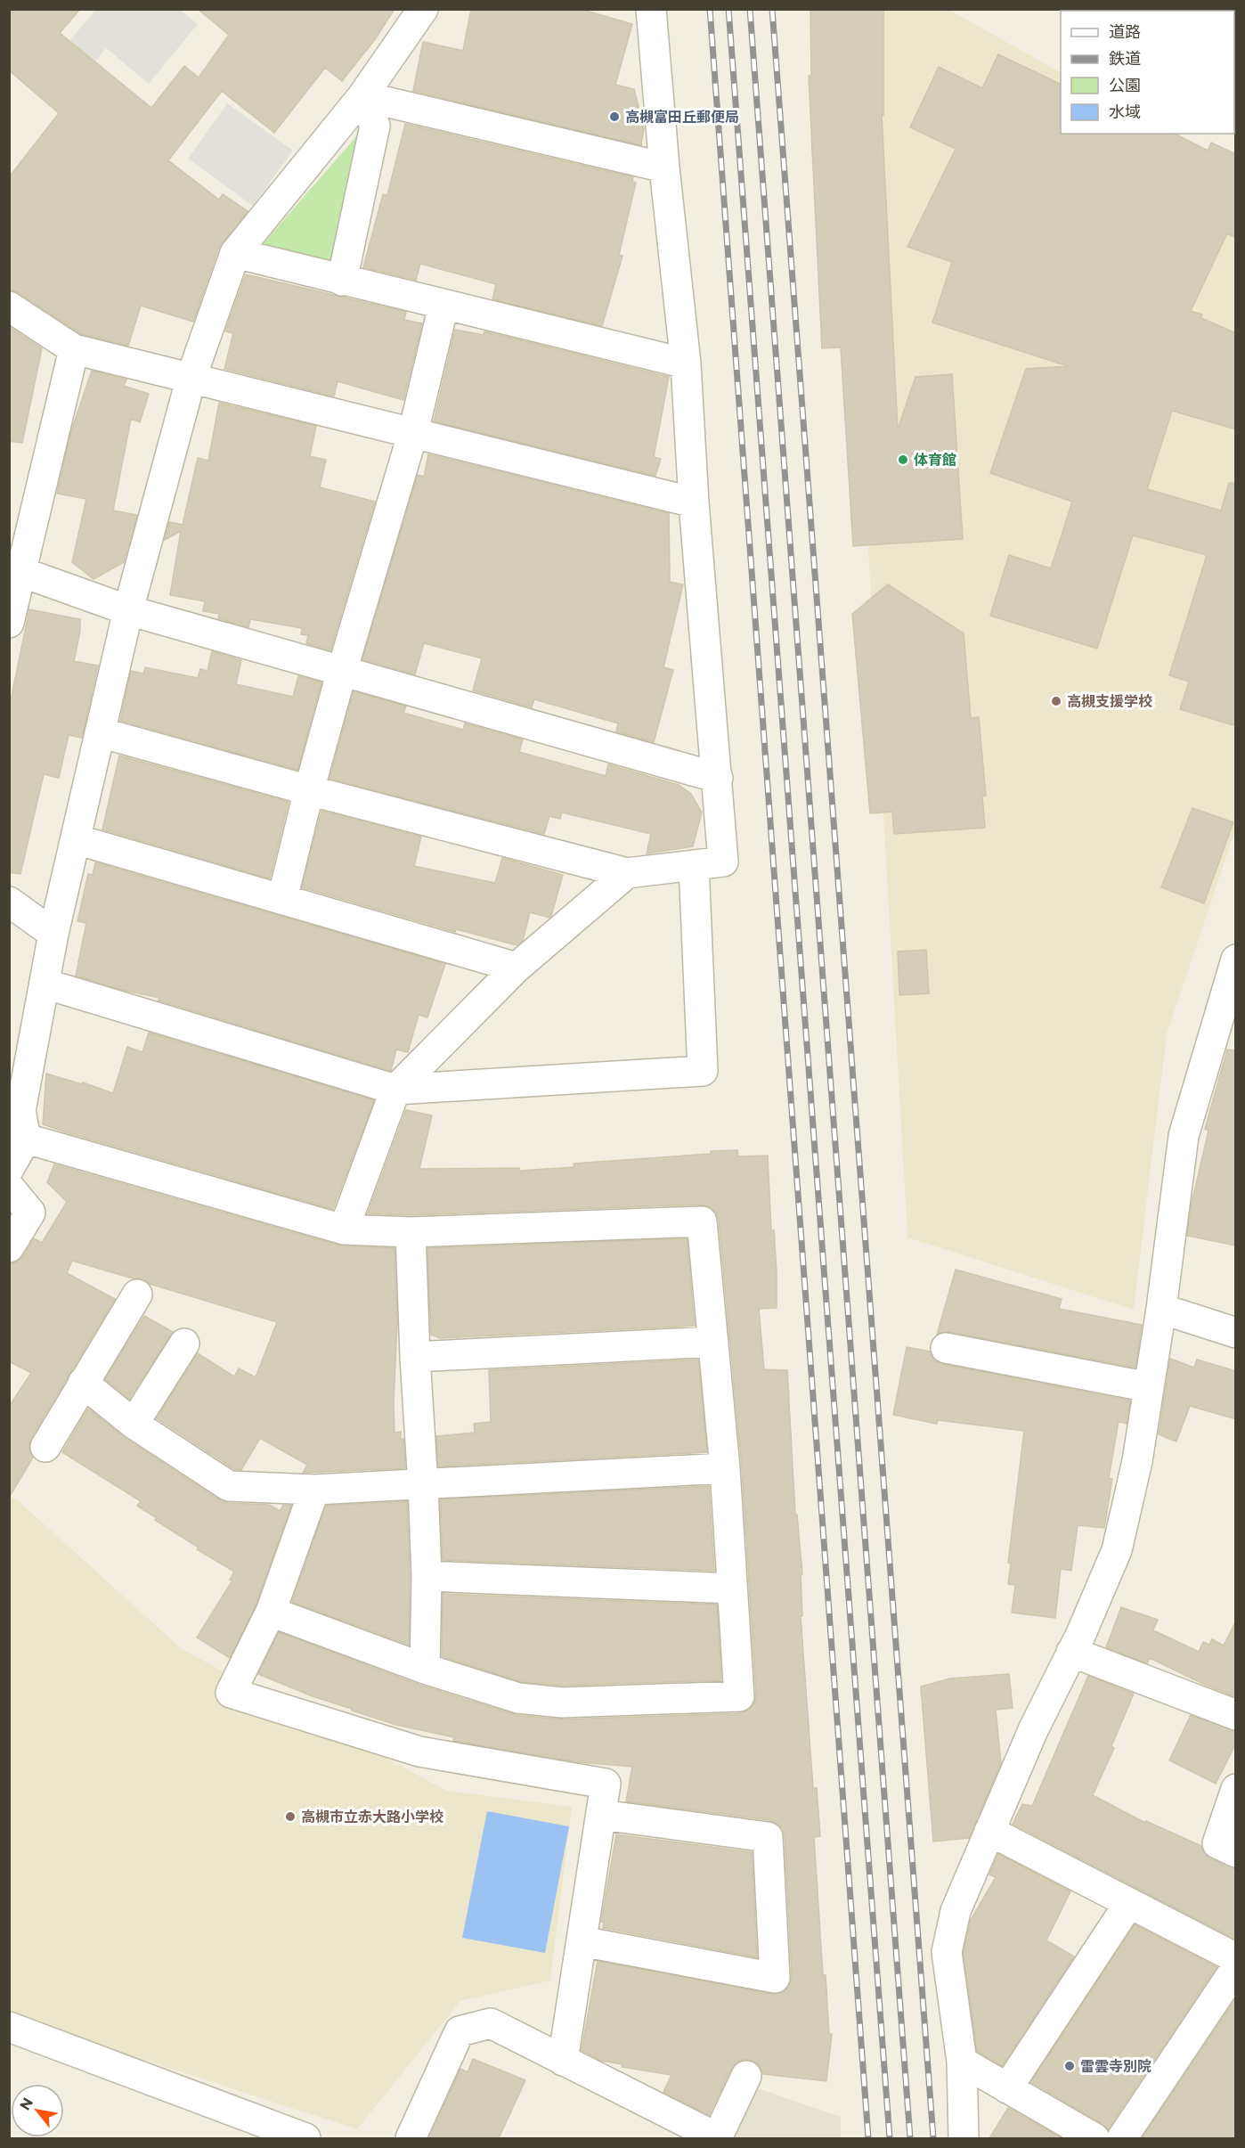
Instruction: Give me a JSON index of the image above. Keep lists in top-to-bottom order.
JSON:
{
  "places": [
    "高槻富田丘郵便局",
    "体育館",
    "高槻支援学校",
    "高槻市立赤大路小学校",
    "雷雲寺別院"
  ],
  "legend": [
    "道路",
    "鉄道",
    "公園",
    "水域"
  ],
  "north": "top left"
}
